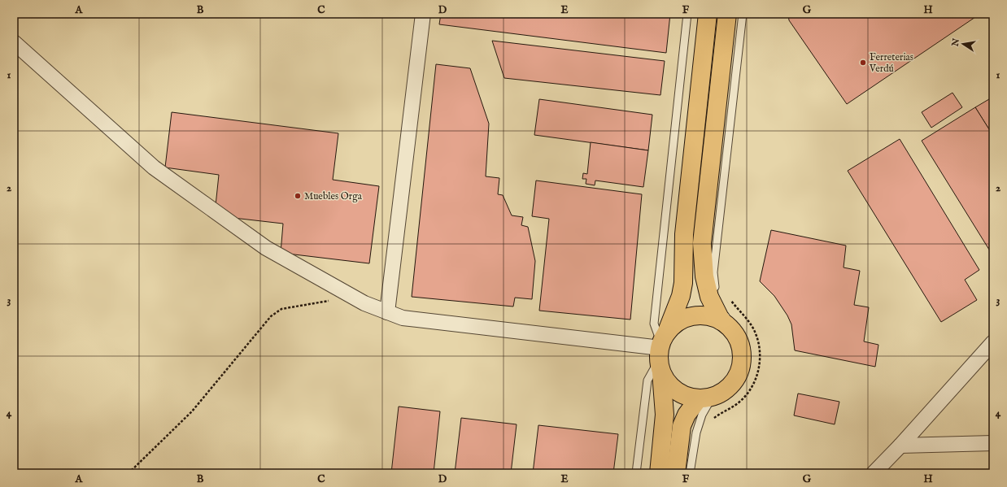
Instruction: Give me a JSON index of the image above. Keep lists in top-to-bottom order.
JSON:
{
  "places": ["Ferreterias Verdú", "Muebles Orga"],
  "north": "left",
  "grid": {
    "columns": [
      "A",
      "B",
      "C",
      "D",
      "E",
      "F",
      "G",
      "H"
    ],
    "rows": [
      "1",
      "2",
      "3",
      "4"
    ]
  }
}
